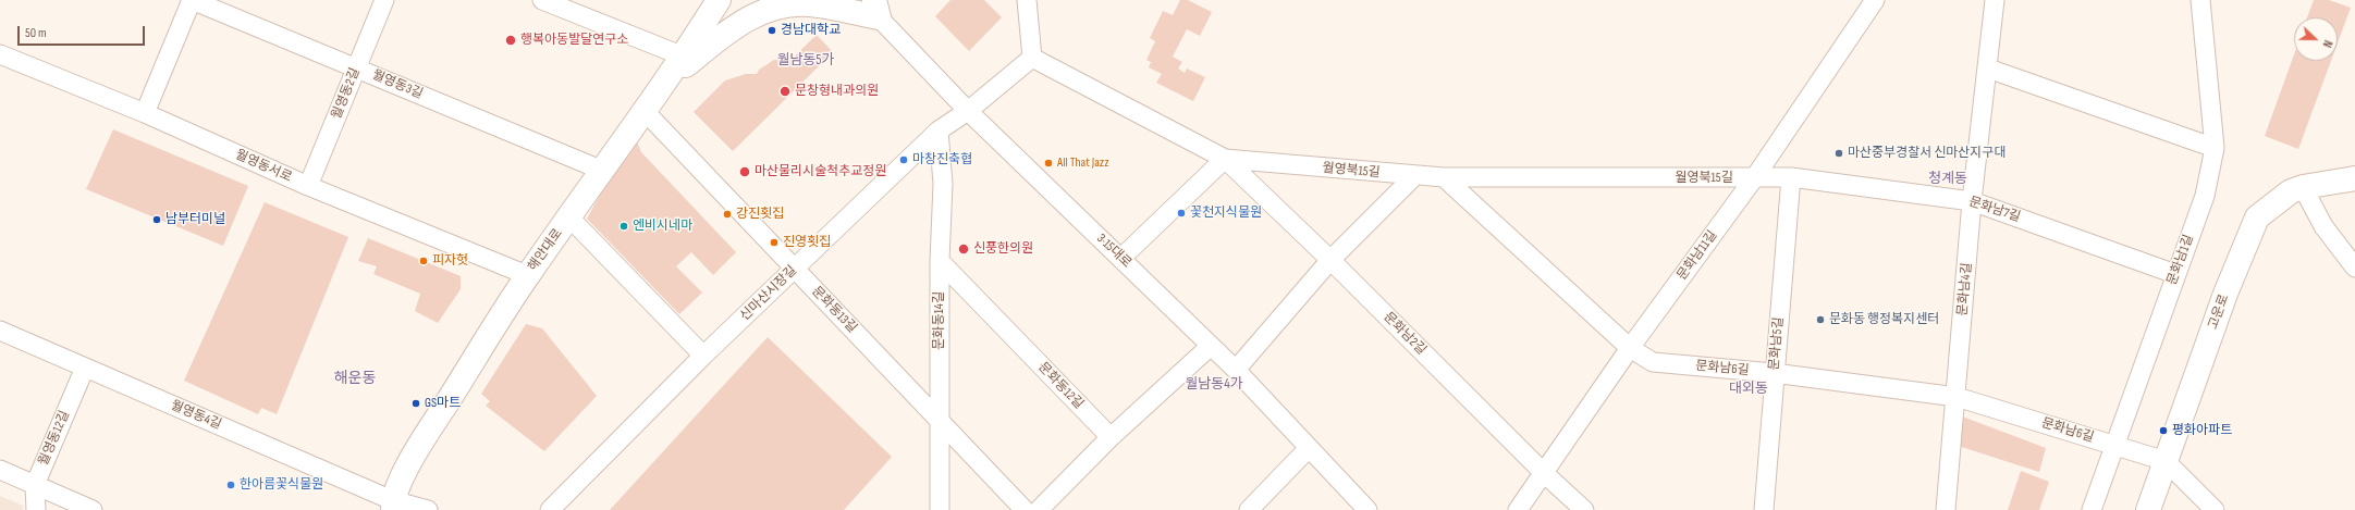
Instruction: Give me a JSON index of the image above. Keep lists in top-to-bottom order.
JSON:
{
  "streets": {
    "main road": ["해안대로", "고운로"],
    "street": [
      "월영동3길",
      "월영동2길",
      "월영동서로",
      "월영북15길",
      "문화남7길",
      "3·15대로",
      "문화남11길",
      "문화남1길",
      "문화남4길",
      "신마산시장길",
      "문화동13길",
      "문화동14길",
      "문화남2길",
      "문화남5길",
      "문화남6길",
      "문화동12길",
      "월영동4길",
      "월영동12길"
    ]
  },
  "crossings": [
    ["월영동3길", "월영동2길"],
    ["월영동3길", "월영동서로"],
    ["월영동3길", "해안대로"],
    ["월영동2길", "월영동서로"],
    ["월영동서로", "해안대로"],
    ["월영북15길", "문화남7길"],
    ["월영북15길", "문화남11길"],
    ["월영북15길", "신마산시장길"],
    ["월영북15길", "문화남2길"],
    ["월영북15길", "문화남6길"],
    ["문화남7길", "문화남11길"],
    ["문화남7길", "문화남1길"],
    ["문화남7길", "문화남4길"],
    ["문화남7길", "문화남5길"],
    ["해안대로", "문화동13길"],
    ["해안대로", "월영동4길"],
    ["3·15대로", "신마산시장길"],
    ["문화남11길", "문화남2길"],
    ["문화남11길", "문화남6길"],
    ["문화남1길", "문화남6길"],
    ["문화남4길", "문화남6길"],
    ["신마산시장길", "문화동13길"],
    ["신마산시장길", "문화동14길"],
    ["문화동13길", "문화동14길"],
    ["고운로", "문화남6길"],
    ["문화동14길", "문화동12길"],
    ["문화남5길", "문화남6길"],
    ["월영동4길", "월영동12길"]
  ],
  "districts": [
    "월남동5가",
    "청계동",
    "해운동",
    "월남동4가",
    "대외동"
  ],
  "places": [
    "경남대학교",
    "행복아동발달연구소",
    "문창형내과의원",
    "마산중부경찰서 신마산지구대",
    "마창진축협",
    "All That Jazz",
    "마산물리시술척추교정원",
    "꽃천지식물원",
    "강진횟집",
    "남부터미널",
    "엔비시네마",
    "진영횟집",
    "신풍한의원",
    "피자헛",
    "문화동 행정복지센터",
    "GS마트",
    "평화아파트",
    "한아름꽃식물원"
  ],
  "scale_bar": "50 m",
  "north": "right"
}
